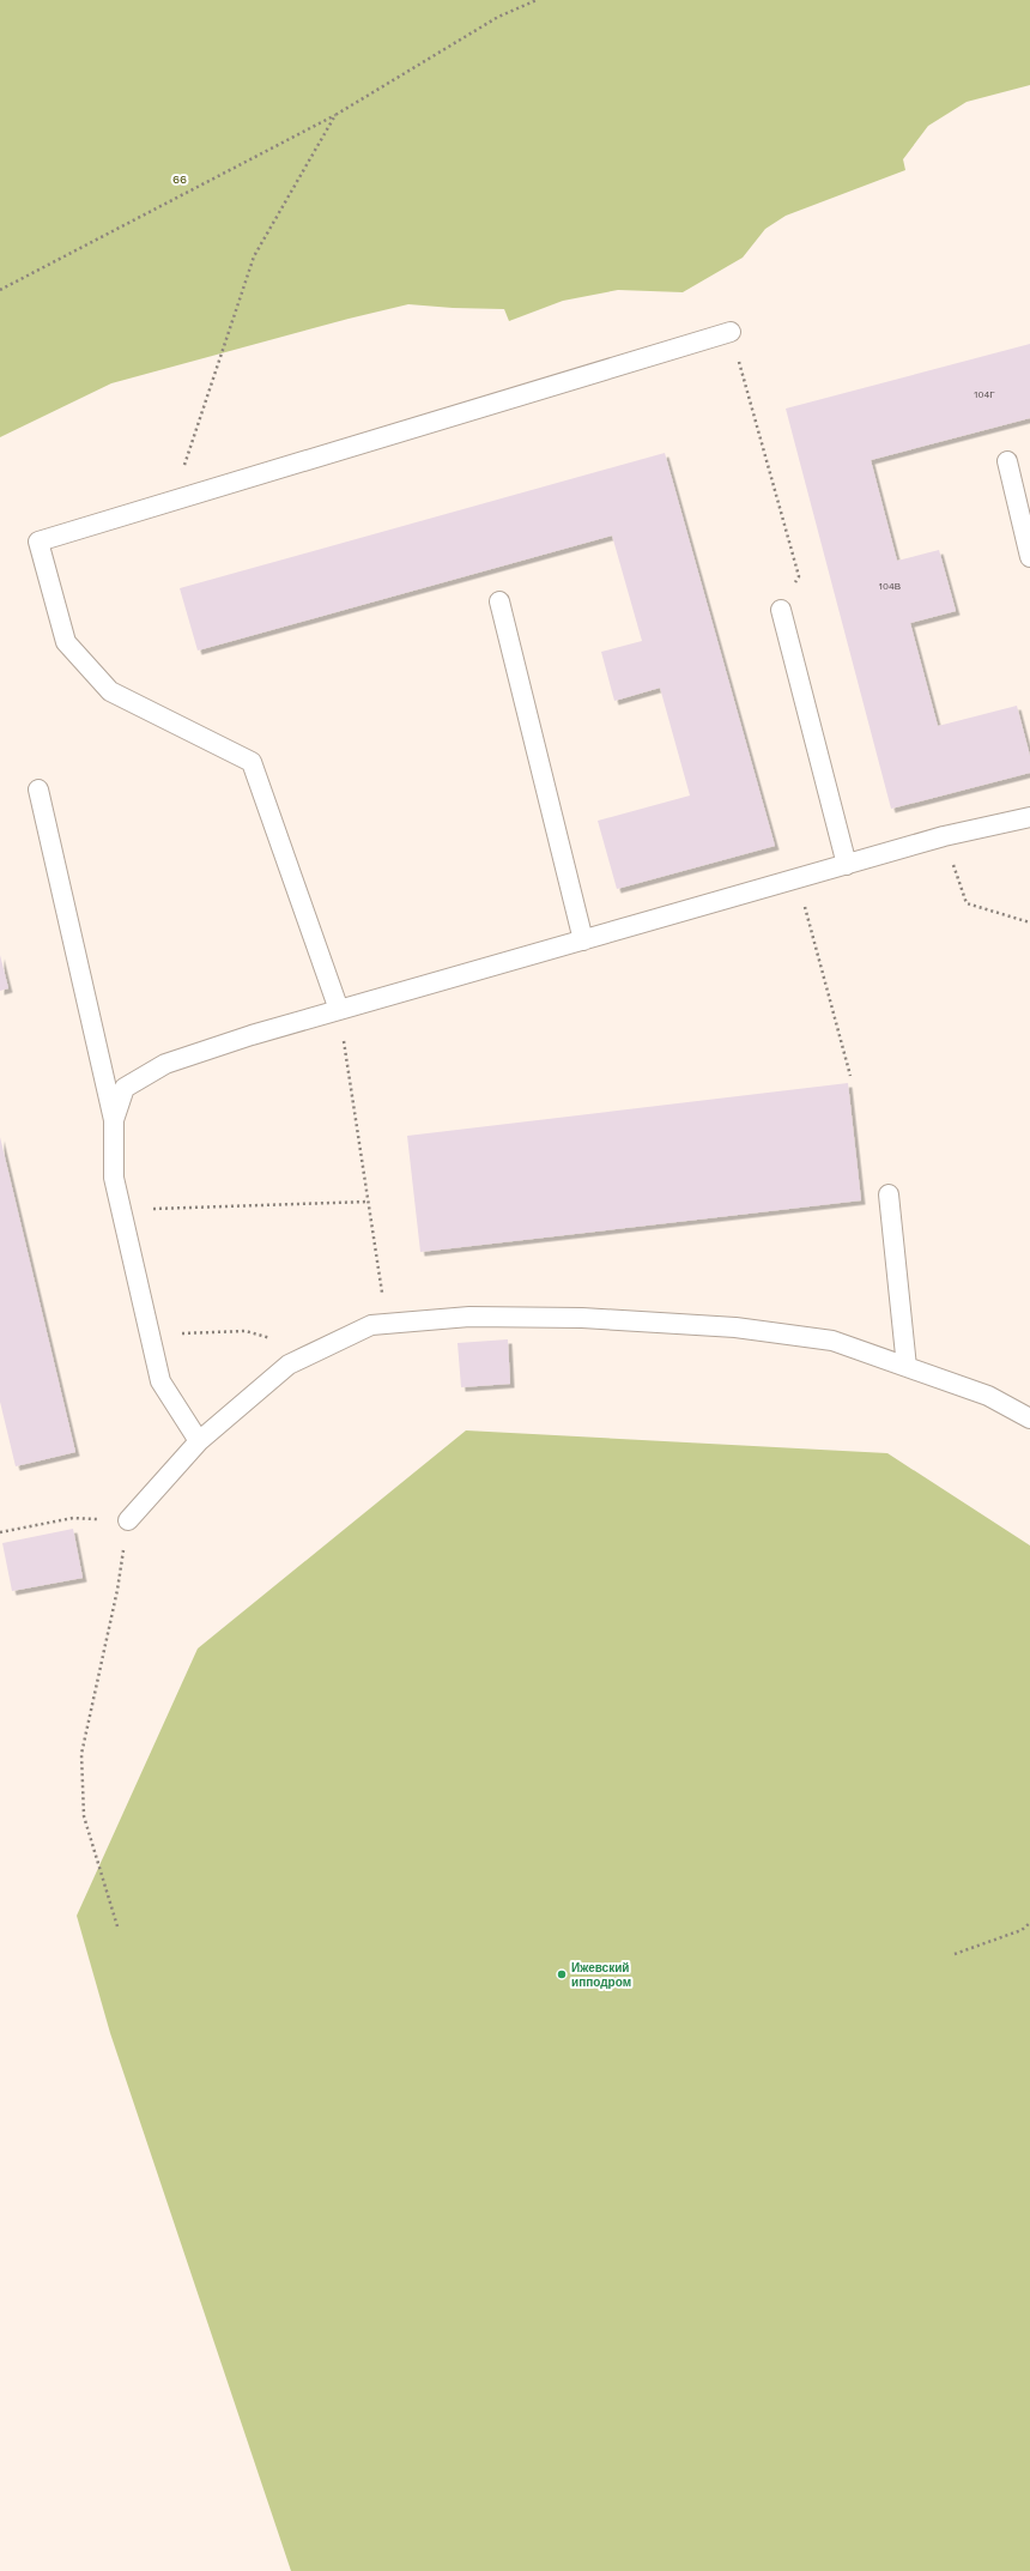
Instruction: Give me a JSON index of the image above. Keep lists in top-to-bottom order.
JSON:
{
  "parks": ["66"],
  "places": ["Ижевский ипподром"],
  "house_numbers": ["104Г", "104В"]
}
